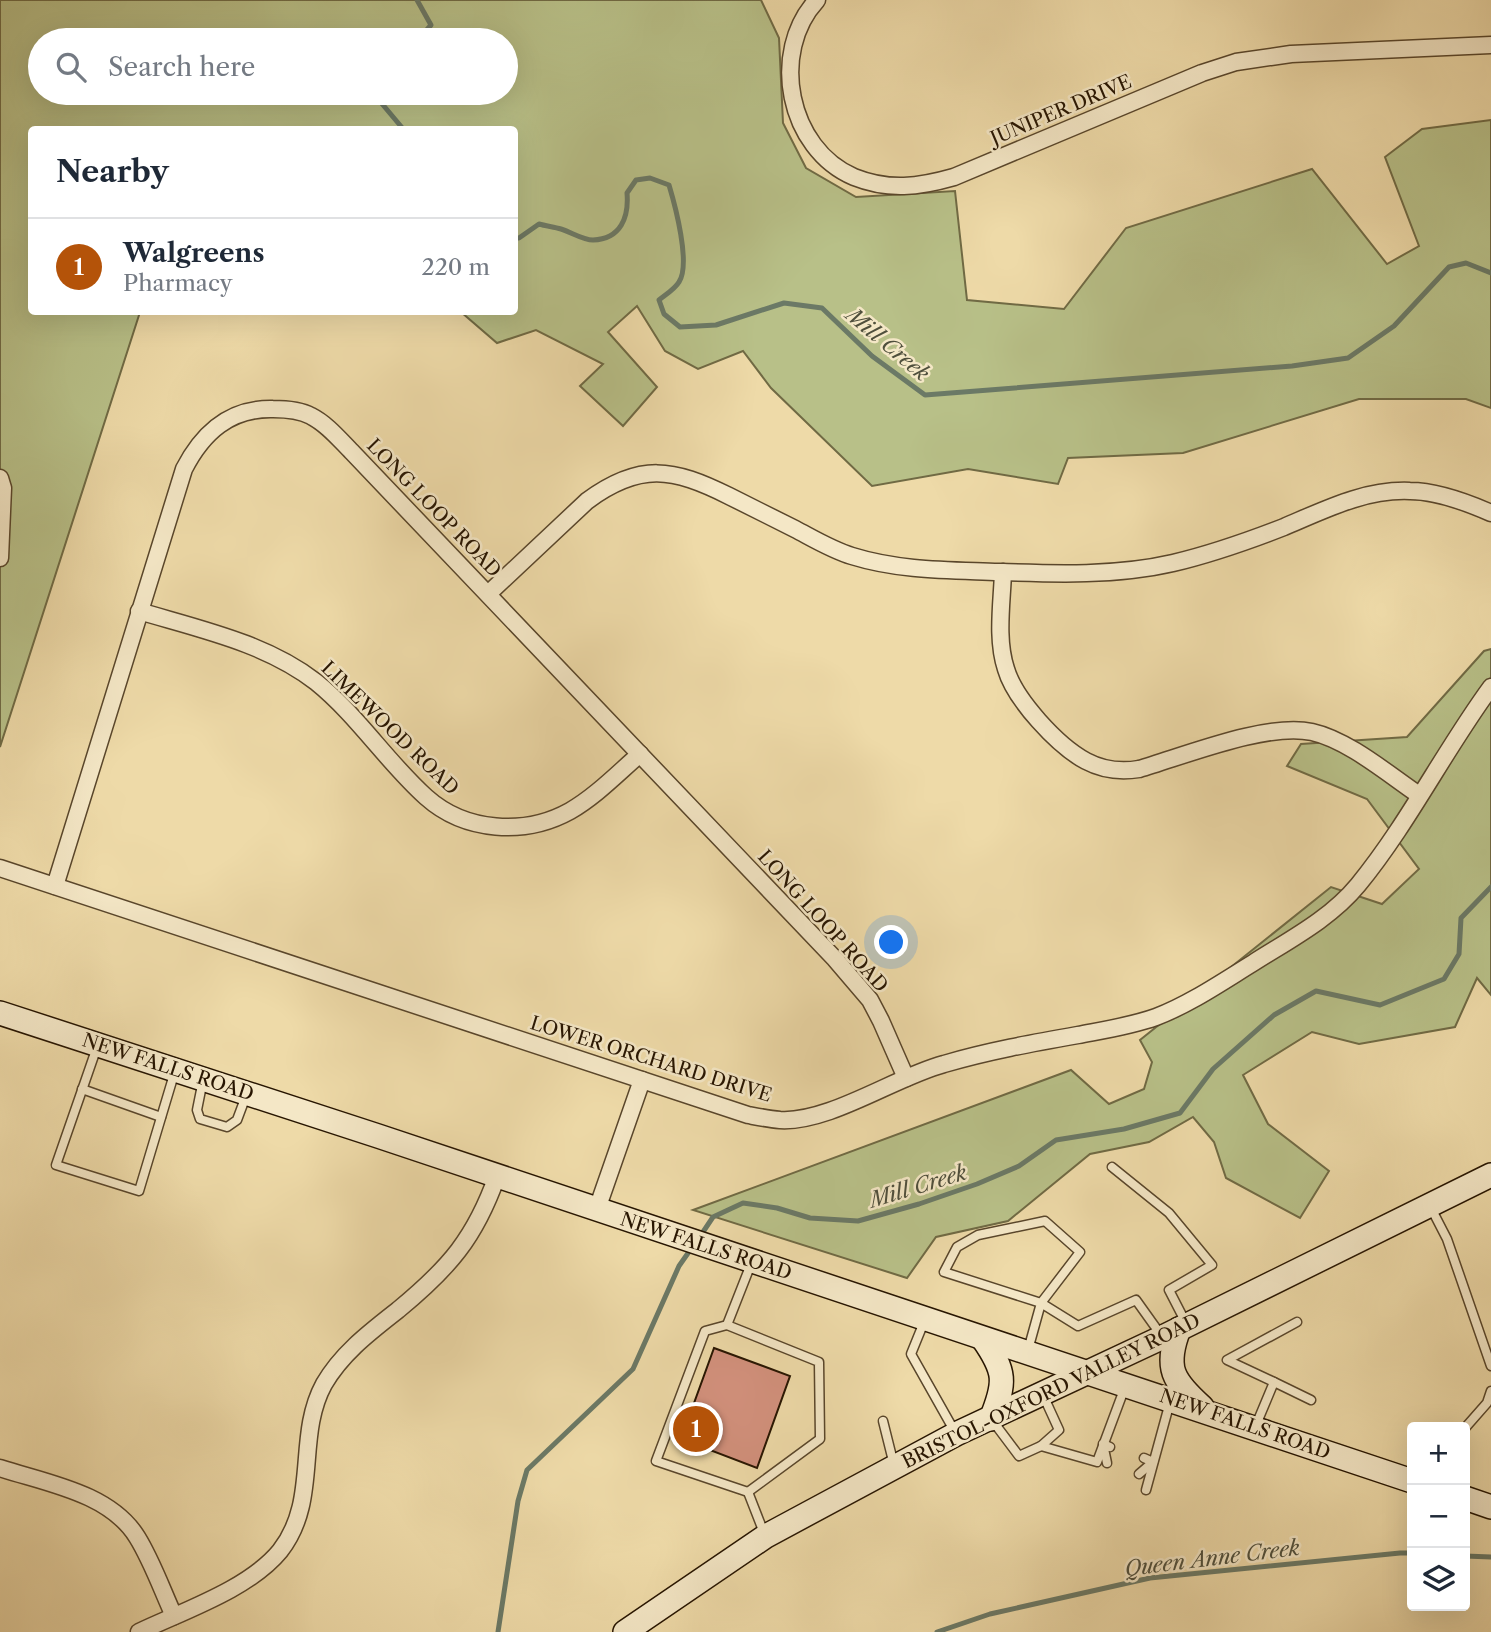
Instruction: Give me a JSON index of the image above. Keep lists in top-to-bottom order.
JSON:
{
  "streets": {
    "main road": ["NEW FALLS ROAD", "BRISTOL-OXFORD VALLEY ROAD"],
    "street": [
      "JUNIPER DRIVE",
      "LONG LOOP ROAD",
      "LIMEWOOD ROAD",
      "LOWER ORCHARD DRIVE"
    ]
  },
  "crossings": [
    ["LONG LOOP ROAD", "LIMEWOOD ROAD"],
    ["LONG LOOP ROAD", "LOWER ORCHARD DRIVE"],
    ["NEW FALLS ROAD", "BRISTOL-OXFORD VALLEY ROAD"]
  ],
  "water": ["Mill Creek", "Queen Anne Creek"],
  "page": {
    "search": "Search here",
    "heading": "Nearby",
    "list": [
      {
        "mark": "1",
        "name": "Walgreens",
        "note": "Pharmacy",
        "value": "220 m"
      }
    ],
    "pins": "1",
    "map_buttons": ["+", "−"]
  }
}
